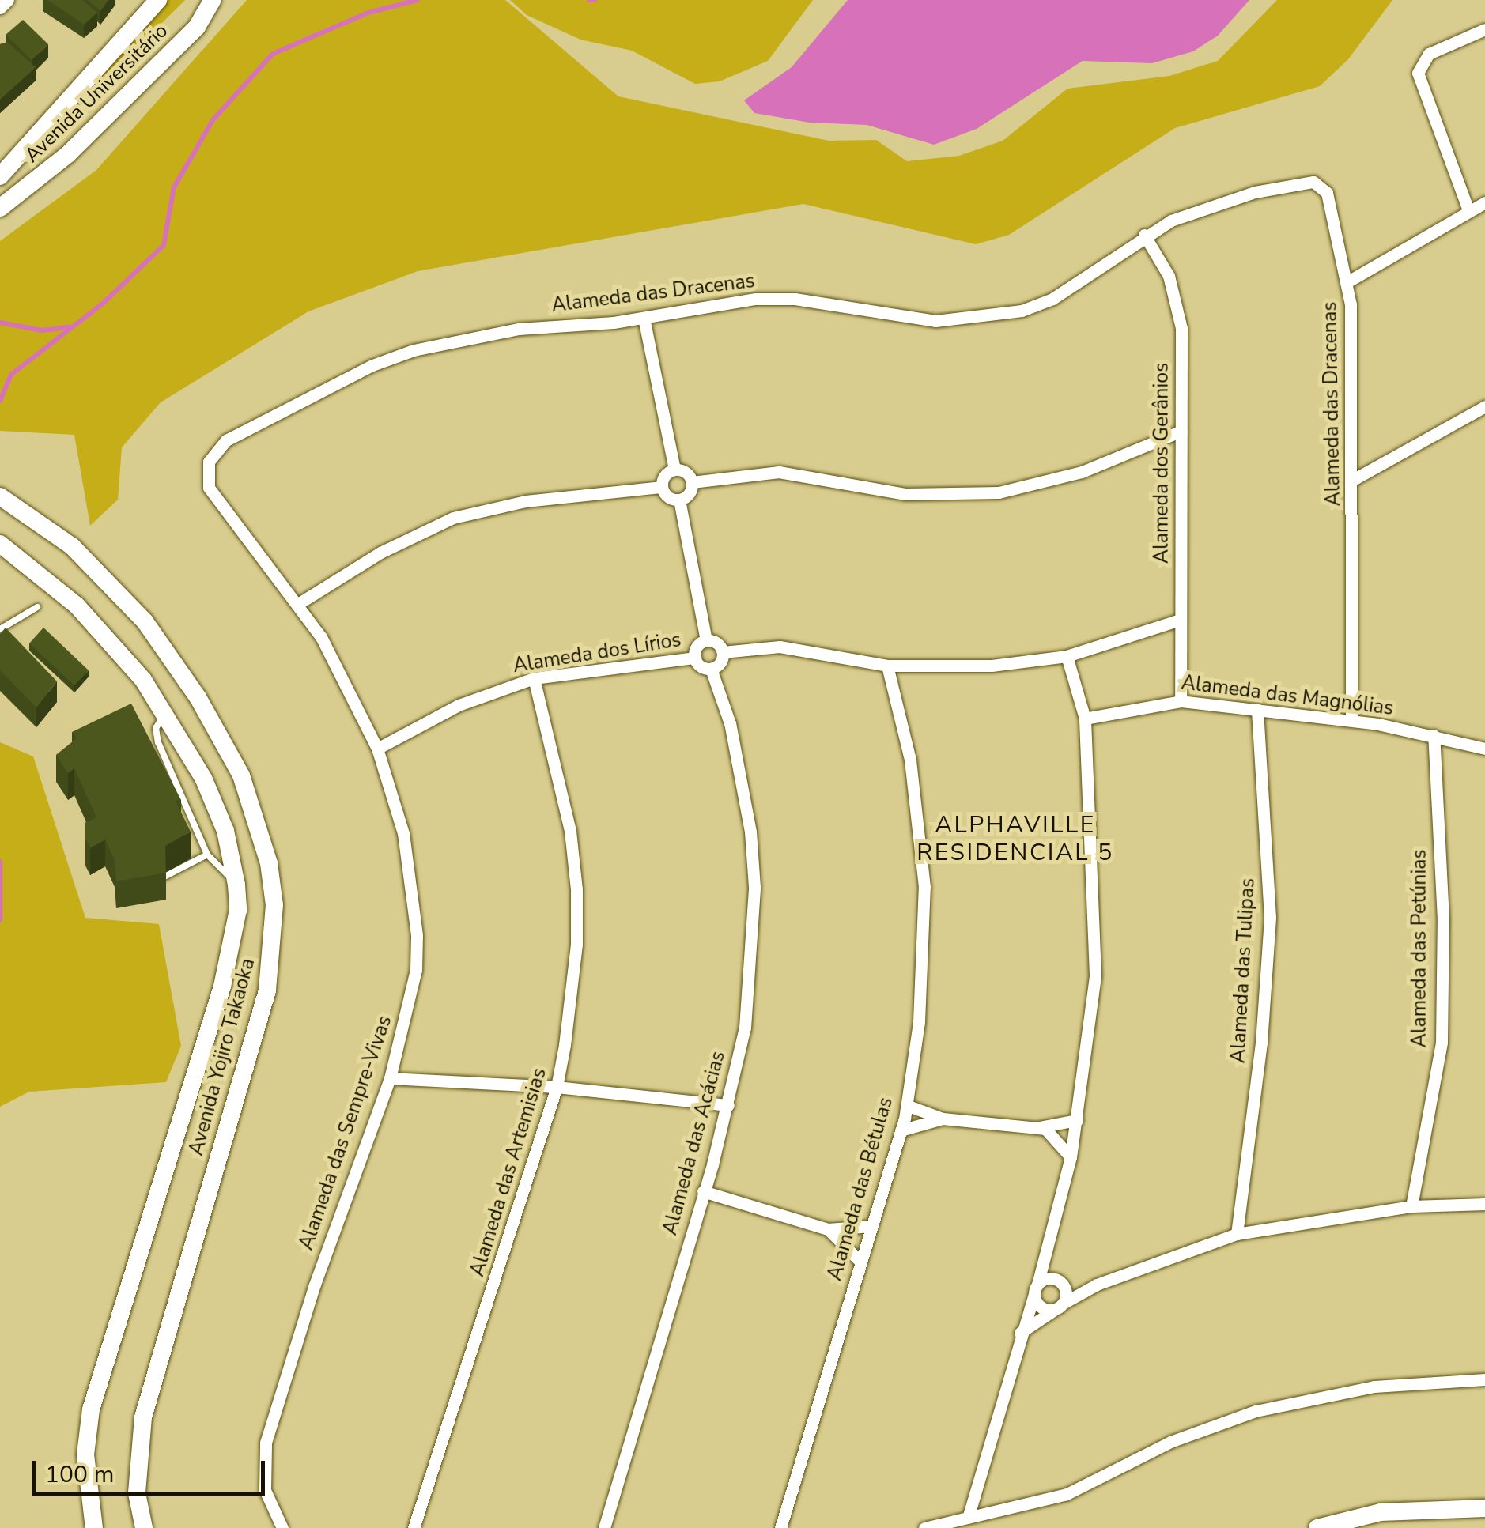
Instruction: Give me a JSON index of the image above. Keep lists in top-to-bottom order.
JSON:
{
  "streets": {
    "main road": ["Avenida Universitário", "Avenida Yojiro Takaoka"],
    "street": [
      "Alameda das Dracenas",
      "Alameda dos Gerânios",
      "Alameda dos Lírios",
      "Alameda das Magnólias",
      "Alameda das Petúnias",
      "Alameda das Tulipas",
      "Alameda das Sempre-Vivas",
      "Alameda das Acácias",
      "Alameda das Artemisias",
      "Alameda das Bétulas"
    ]
  },
  "crossings": [
    ["Alameda das Dracenas", "Alameda dos Gerânios"],
    ["Alameda das Dracenas", "Alameda das Magnólias"],
    ["Alameda das Dracenas", "Alameda das Sempre-Vivas"],
    ["Alameda dos Gerânios", "Alameda das Magnólias"],
    ["Alameda dos Lírios", "Alameda das Sempre-Vivas"],
    ["Alameda dos Lírios", "Alameda das Acácias"],
    ["Alameda dos Lírios", "Alameda das Artemisias"],
    ["Alameda das Magnólias", "Alameda das Petúnias"],
    ["Alameda das Magnólias", "Alameda das Tulipas"]
  ],
  "districts": ["ALPHAVILLE RESIDENCIAL 5"],
  "scale_bar": "100 m"
}
